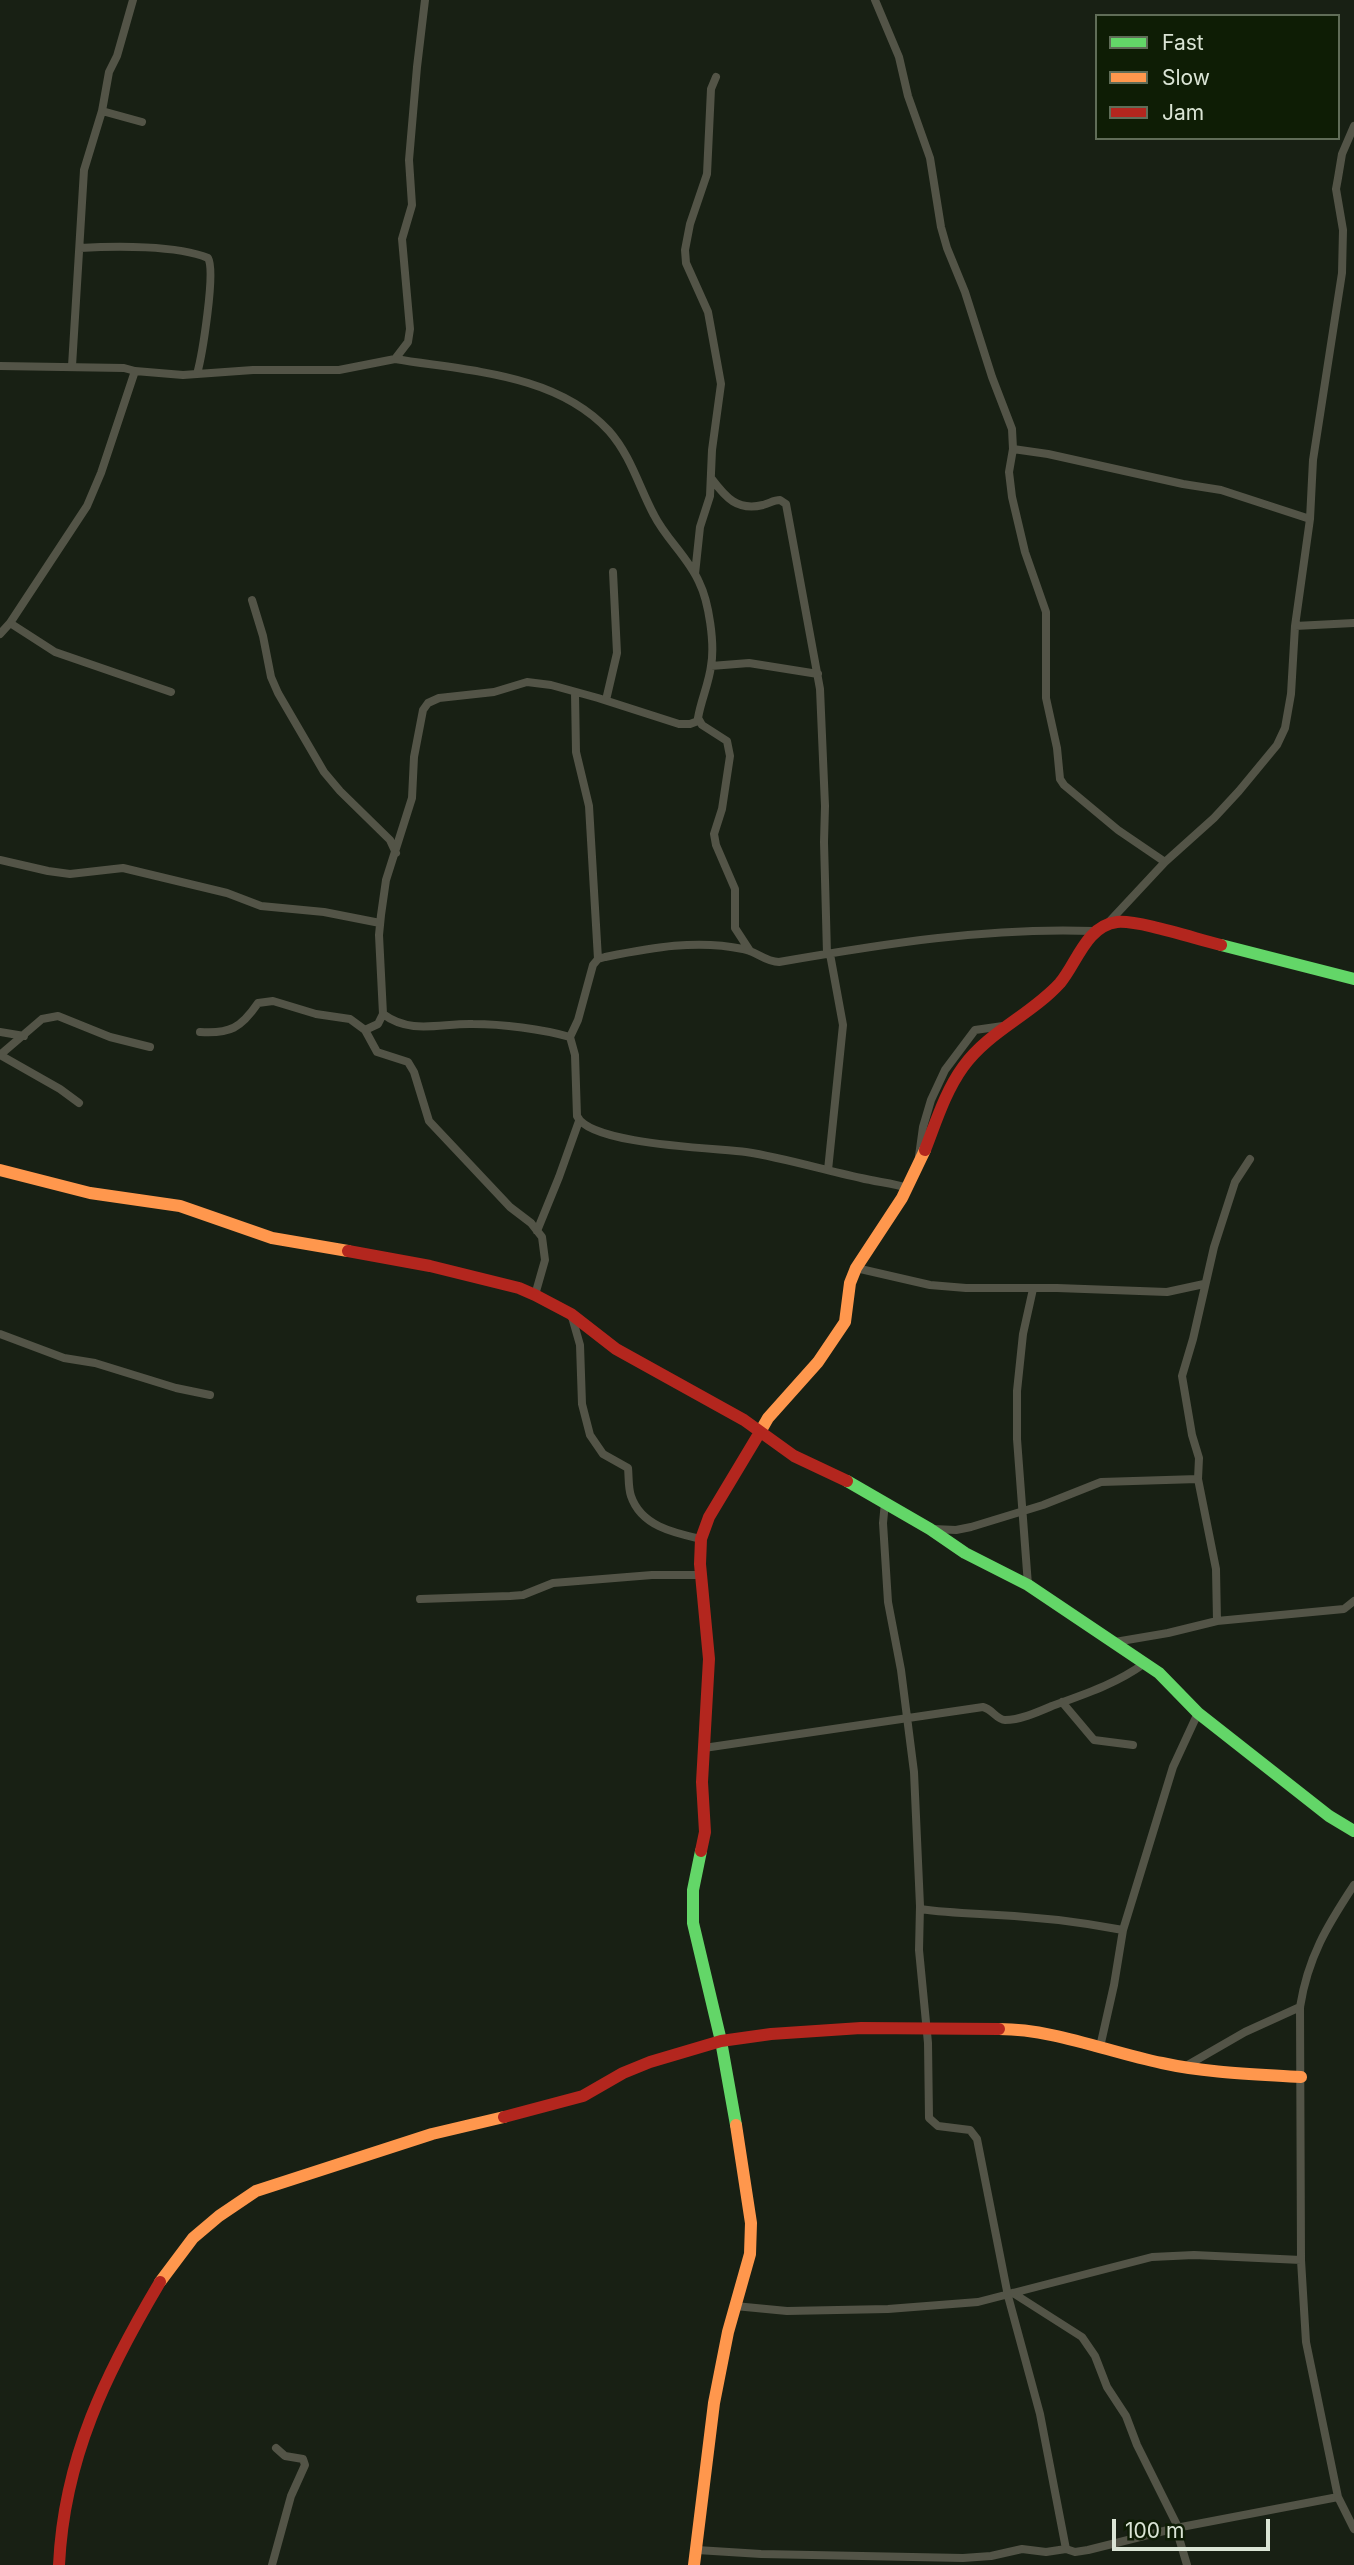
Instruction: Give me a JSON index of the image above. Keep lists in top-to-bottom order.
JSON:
{
  "legend": ["Fast", "Slow", "Jam"],
  "scale_bar": "100 m"
}
